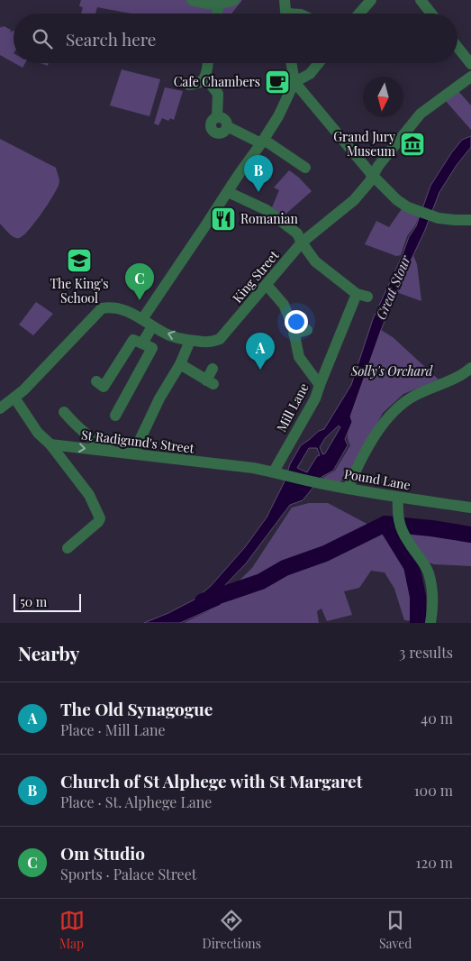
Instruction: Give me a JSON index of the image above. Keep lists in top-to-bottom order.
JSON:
{
  "streets": {
    "street": [
      "King Street",
      "Mill Lane",
      "St Radigund's Street",
      "Pound Lane"
    ]
  },
  "crossings": [
    ["King Street", "Mill Lane"],
    ["Mill Lane", "St Radigund's Street"],
    ["Mill Lane", "Pound Lane"],
    ["St Radigund's Street", "Pound Lane"]
  ],
  "water": ["Great Stour"],
  "parks": ["Solly's Orchard"],
  "places": {
    "cafe": ["Cafe Chambers"],
    "museum": ["Grand Jury Museum"],
    "restaurant": ["Romanian"],
    "school or university": ["The King's School"]
  },
  "scale_bar": "50 m",
  "north": "bottom",
  "page": {
    "search": "Search here",
    "pins": ["B", "C", "A"],
    "scale": "50 m",
    "heading": ["Nearby", "3 results"],
    "list": [
      {
        "mark": "A",
        "name": "The Old Synagogue",
        "note": "Place · Mill Lane",
        "value": "40 m"
      },
      {
        "mark": "B",
        "name": "Church of St Alphege with St Margaret",
        "note": "Place · St. Alphege Lane",
        "value": "100 m"
      },
      {
        "mark": "C",
        "name": "Om Studio",
        "note": "Sports · Palace Street",
        "value": "120 m"
      }
    ],
    "nav": ["Map", "Directions", "Saved"]
  }
}
